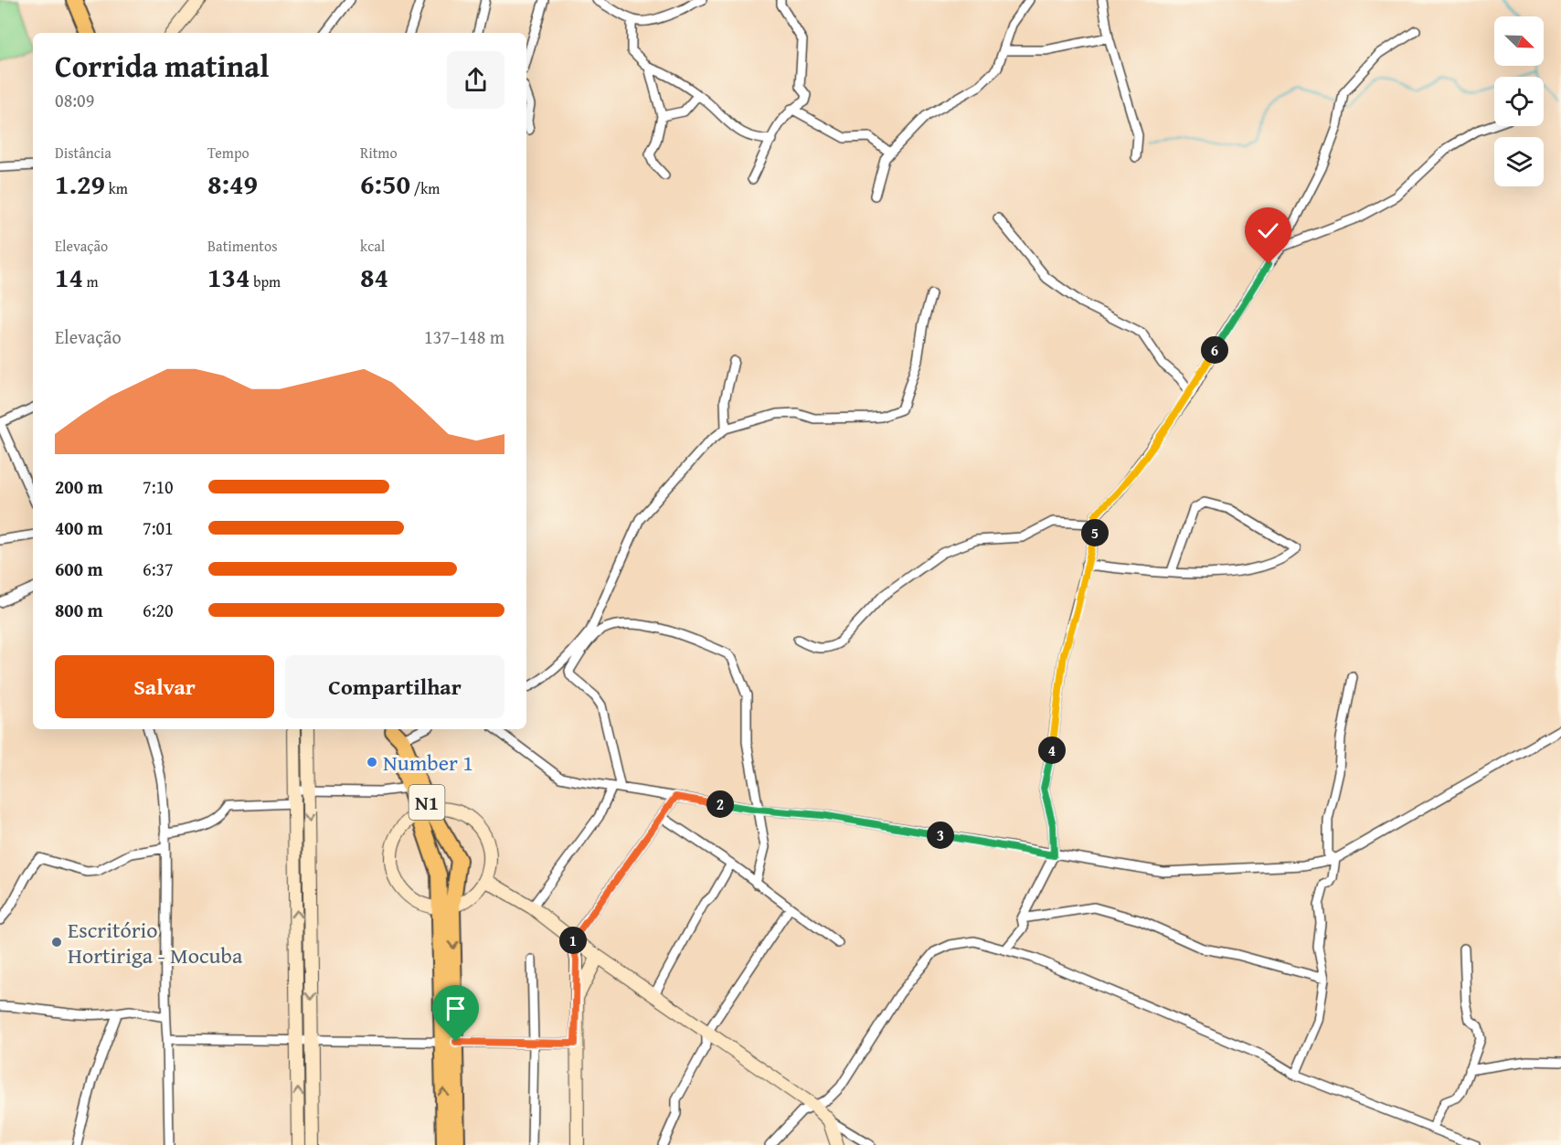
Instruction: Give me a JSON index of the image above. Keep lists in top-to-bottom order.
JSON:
{
  "streets": {
    "highway": ["N1"]
  },
  "places": ["Number 1", "Escritório Hortiriga - Mocuba"],
  "north": "bottom right",
  "page": {
    "heading": ["Corrida matinal", "08:09"],
    "stats": [
      ["Distância", "1.29 km"],
      ["Tempo", "8:49"],
      ["Ritmo", "6:50 /km"],
      ["Elevação", "14 m"],
      ["Batimentos", "134 bpm"],
      ["kcal", "84"]
    ],
    "chart": ["Elevação", "137–148 m"],
    "pins": [
      "6",
      "5",
      "4",
      "2",
      "3",
      "1"
    ],
    "list": [
      {
        "name": "200 m",
        "note": "7:10"
      },
      {
        "name": "400 m",
        "note": "7:01"
      },
      {
        "name": "600 m",
        "note": "6:37"
      },
      {
        "name": "800 m",
        "note": "6:20"
      }
    ],
    "buttons": ["Salvar", "Compartilhar"]
  }
}
